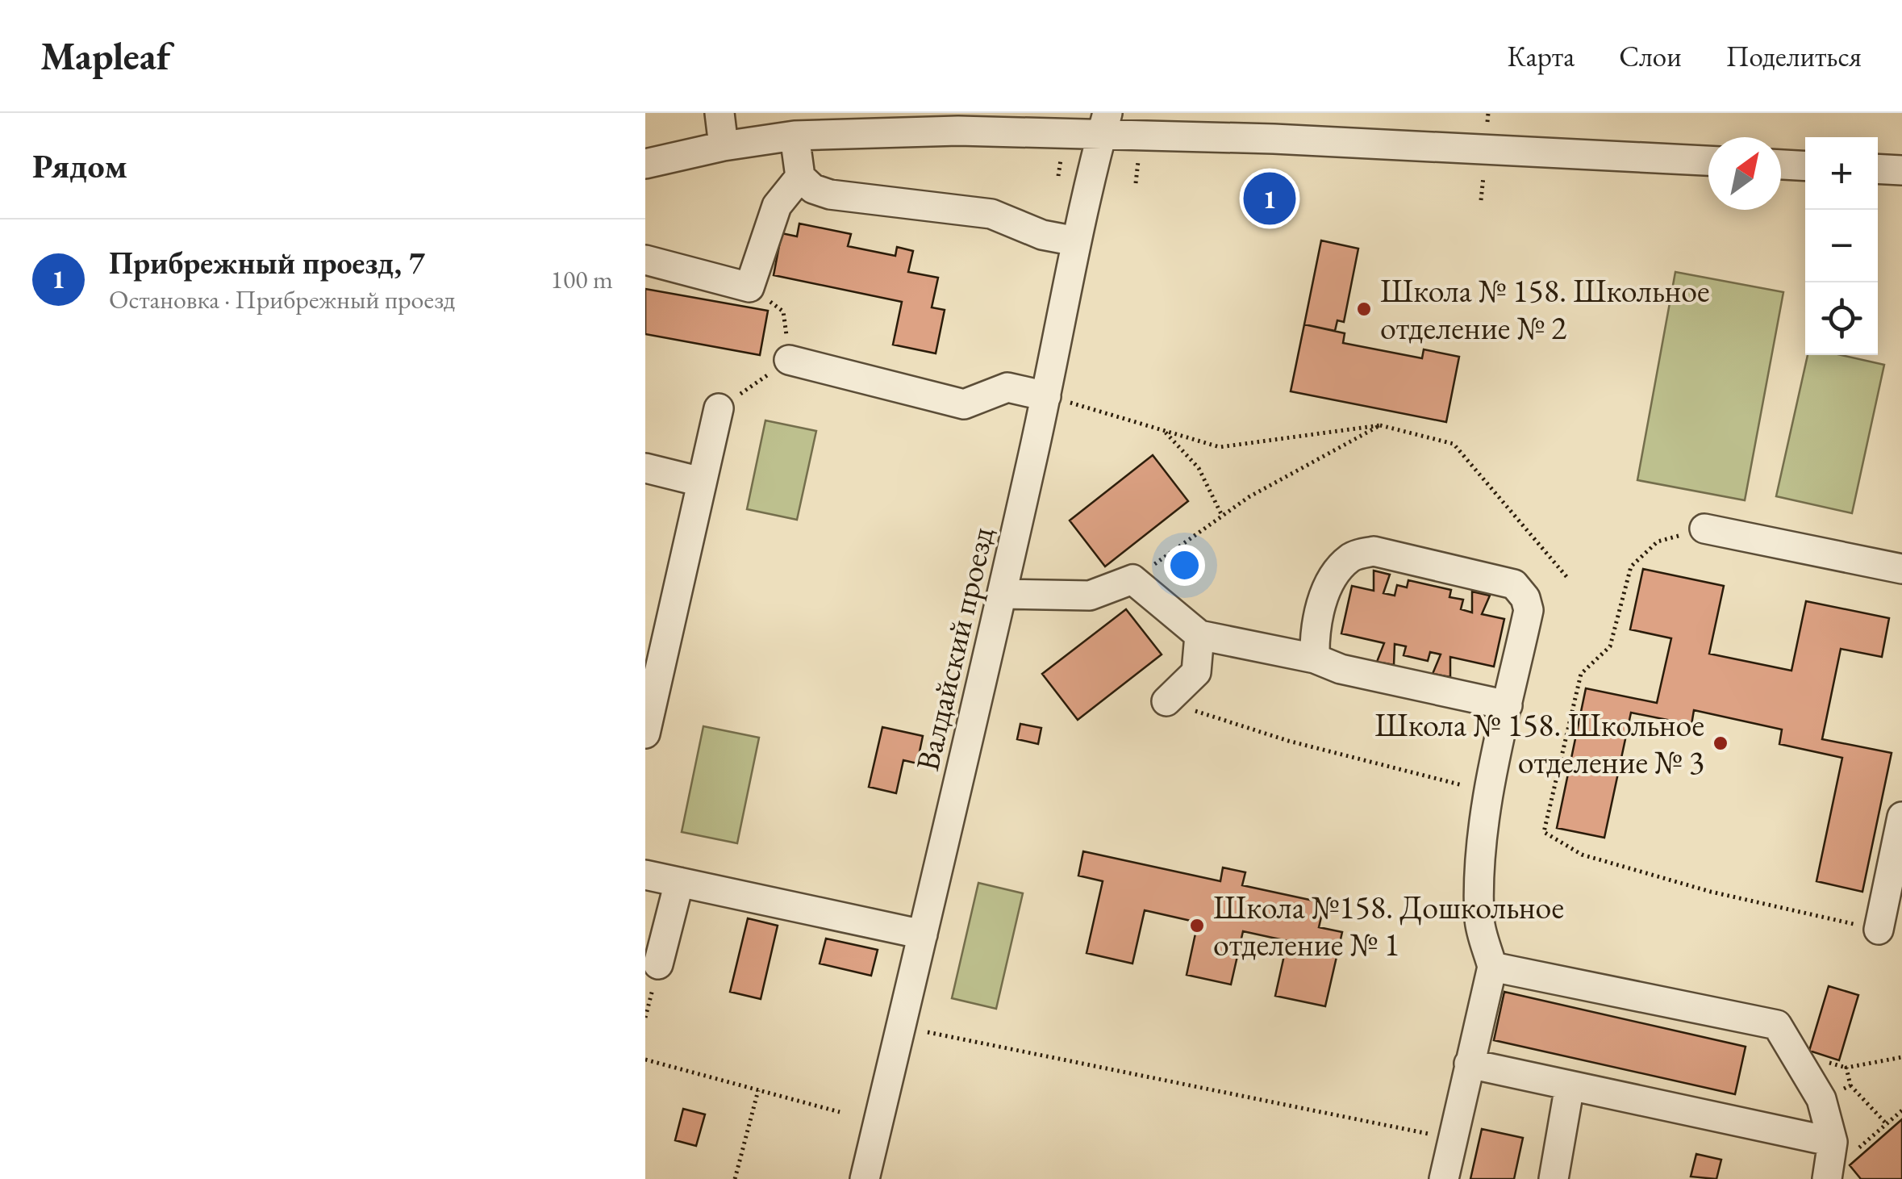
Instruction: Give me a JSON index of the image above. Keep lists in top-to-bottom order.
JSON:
{
  "streets": {
    "street": ["Валдайский проезд"]
  },
  "places": ["Школа № 158. Школьное отделение № 2", "Школа № 158. Школьное отделение № 3", "Школа №158. Дошкольное отделение № 1"],
  "north": "top right",
  "page": {
    "header": "Mapleaf",
    "nav": ["Карта", "Слои", "Поделиться"],
    "heading": "Рядом",
    "map_buttons": ["+", "−"],
    "pins": "1",
    "list": [
      {
        "mark": "1",
        "name": "Прибрежный проезд, 7",
        "note": "Остановка · Прибрежный проезд",
        "value": "100 m"
      }
    ]
  }
}
